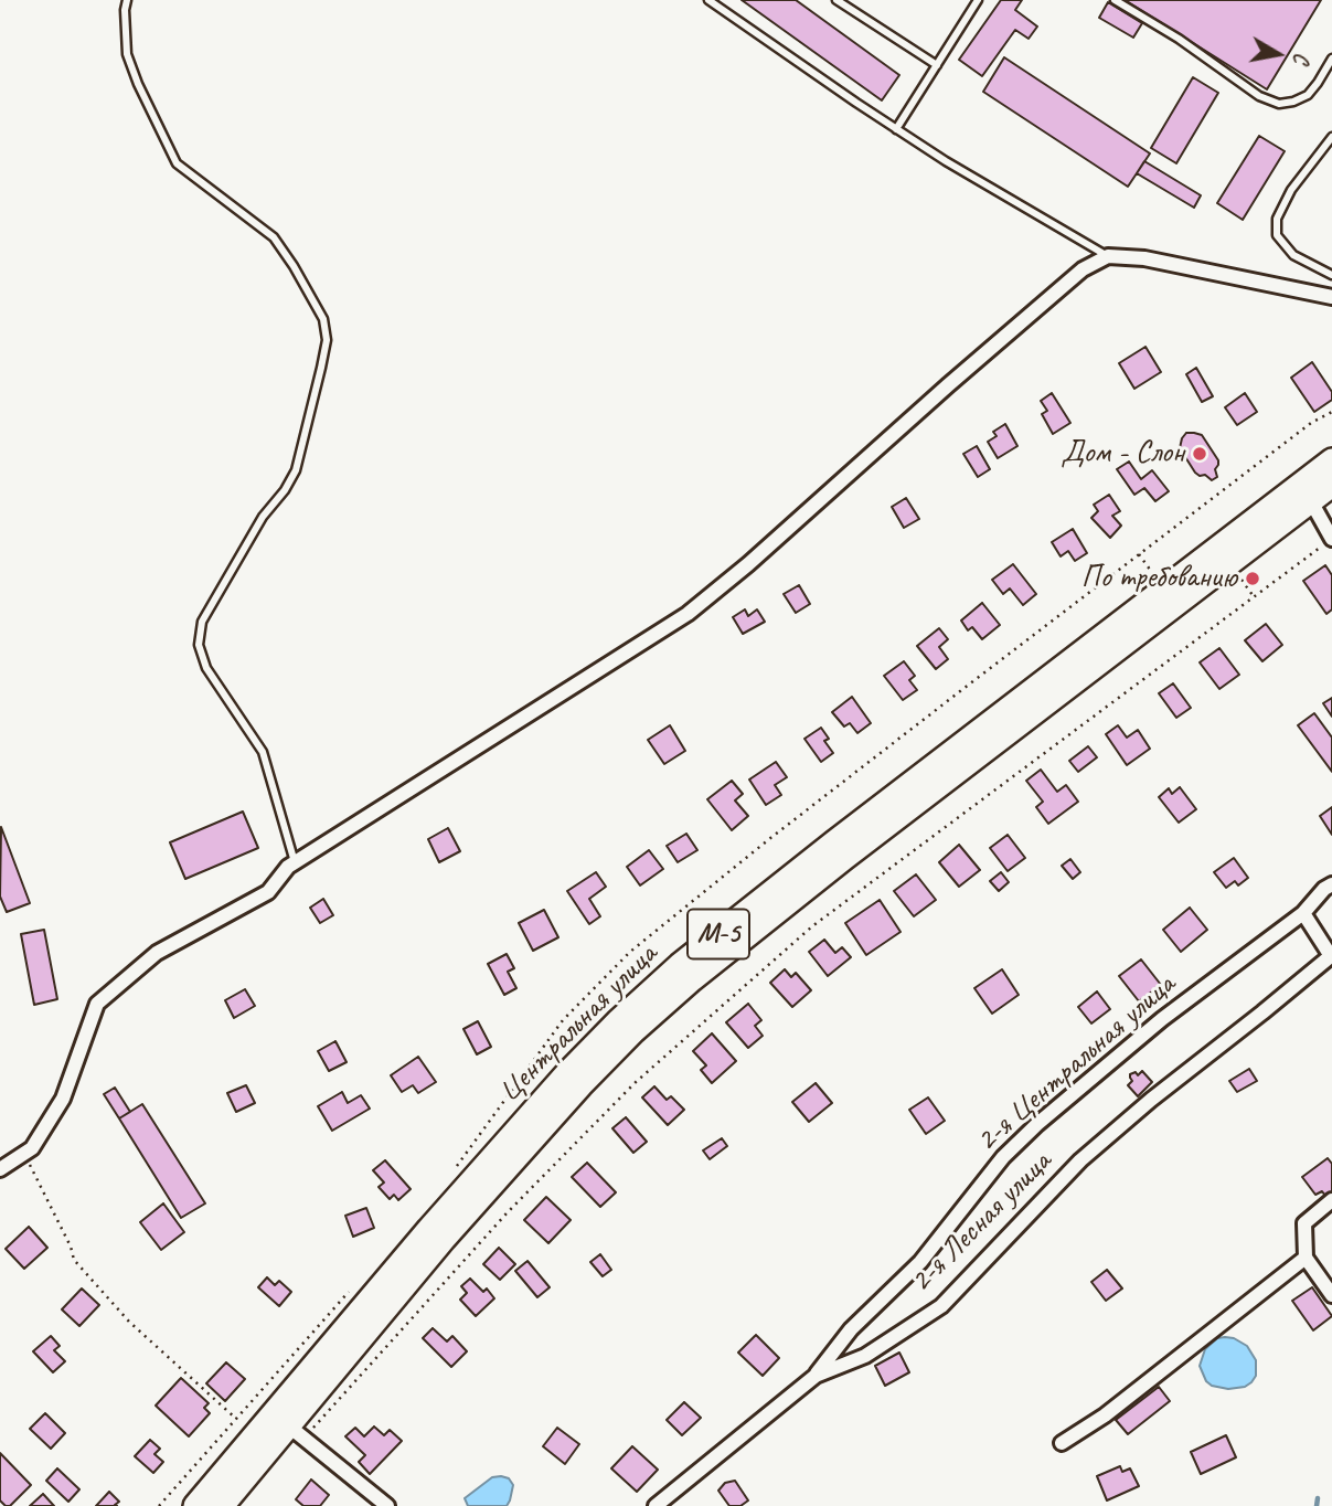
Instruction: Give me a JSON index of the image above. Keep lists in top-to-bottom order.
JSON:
{
  "streets": {
    "main road": ["М-5", "Центральная улица"],
    "street": ["2-я Центральная улица", "2-я Лесная улица"]
  },
  "crossings": [
    ["2-я Центральная улица", "2-я Лесная улица"]
  ],
  "places": ["Дом - Слон", "По требованию"],
  "north": "right"
}
